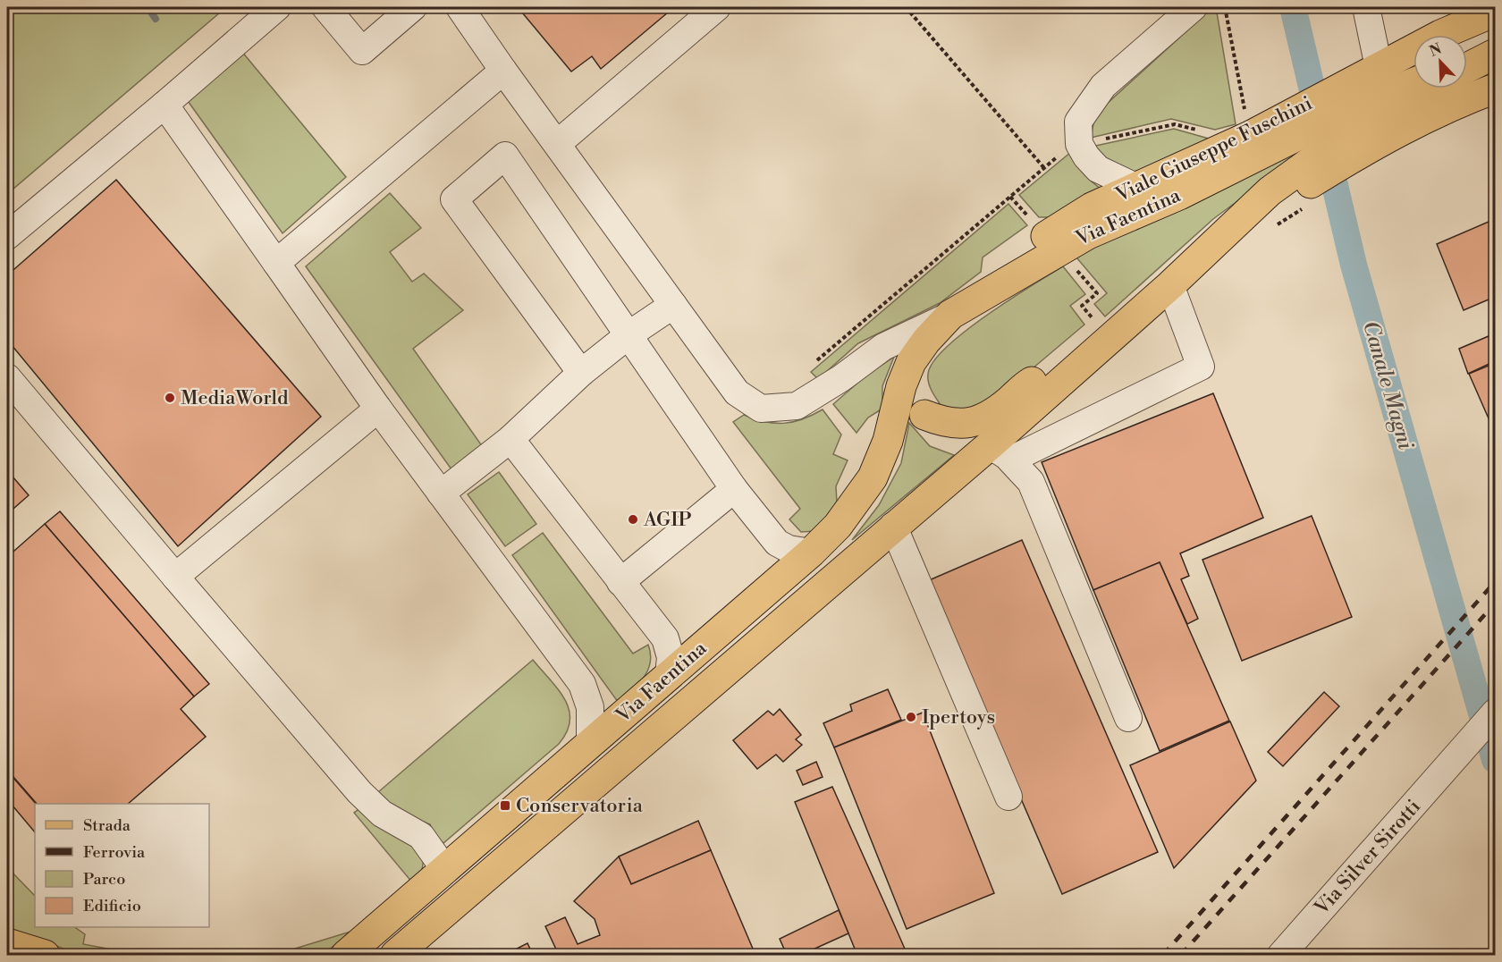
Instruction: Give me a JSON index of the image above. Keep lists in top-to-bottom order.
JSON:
{
  "streets": {
    "main road": ["Viale Giuseppe Fuschini", "Via Faentina"],
    "lane": ["Via Silver Sirotti"]
  },
  "crossings": [
    ["Viale Giuseppe Fuschini", "Via Faentina"]
  ],
  "water": ["Canale Magni"],
  "places": {
    "other": ["MediaWorld", "AGIP", "Ipertoys"],
    "transit": ["Conservatoria"]
  },
  "legend": [
    "Strada",
    "Ferrovia",
    "Parco",
    "Edificio"
  ],
  "north": "top left"
}
